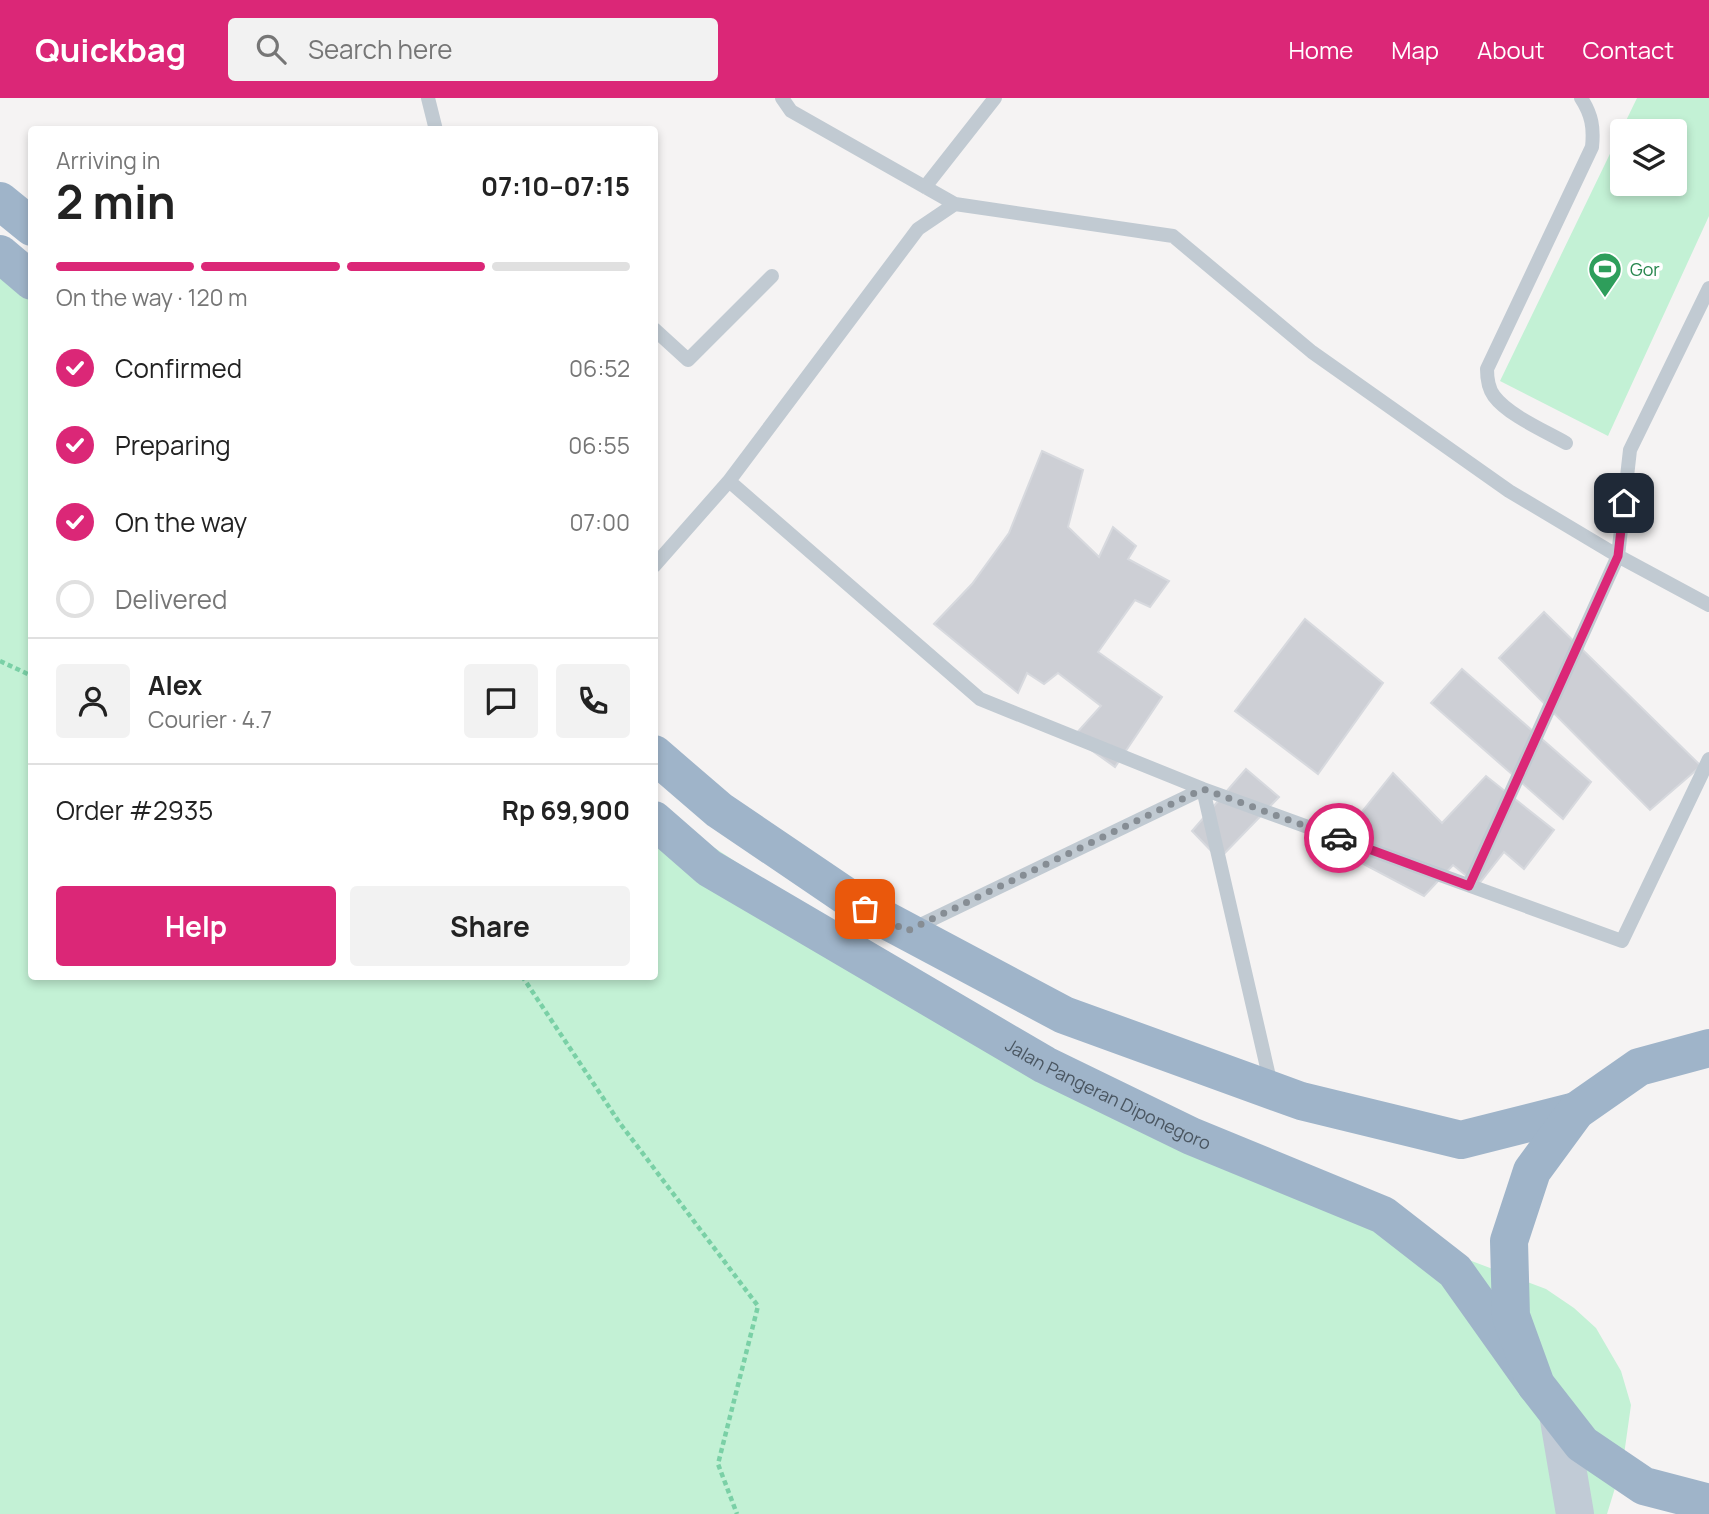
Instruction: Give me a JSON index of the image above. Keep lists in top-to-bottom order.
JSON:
{
  "streets": {
    "highway": ["Jalan Pangeran Diponegoro"]
  },
  "places": {
    "sports": ["Gor"]
  },
  "page": {
    "header": "Quickbag",
    "search": "Search here",
    "nav": [
      "Home",
      "Map",
      "About",
      "Contact"
    ],
    "heading": ["2 min", "Arriving in", "07:10–07:15"],
    "panel": [
      "Alex",
      "Courier · 4.7",
      "Order #2935",
      "Rp 69,900"
    ],
    "bar": "On the way · 120 m",
    "list": [
      ["Confirmed", "06:52"],
      ["Preparing", "06:55"],
      ["On the way", "07:00"],
      "Delivered"
    ],
    "buttons": ["Help", "Share"]
  }
}
